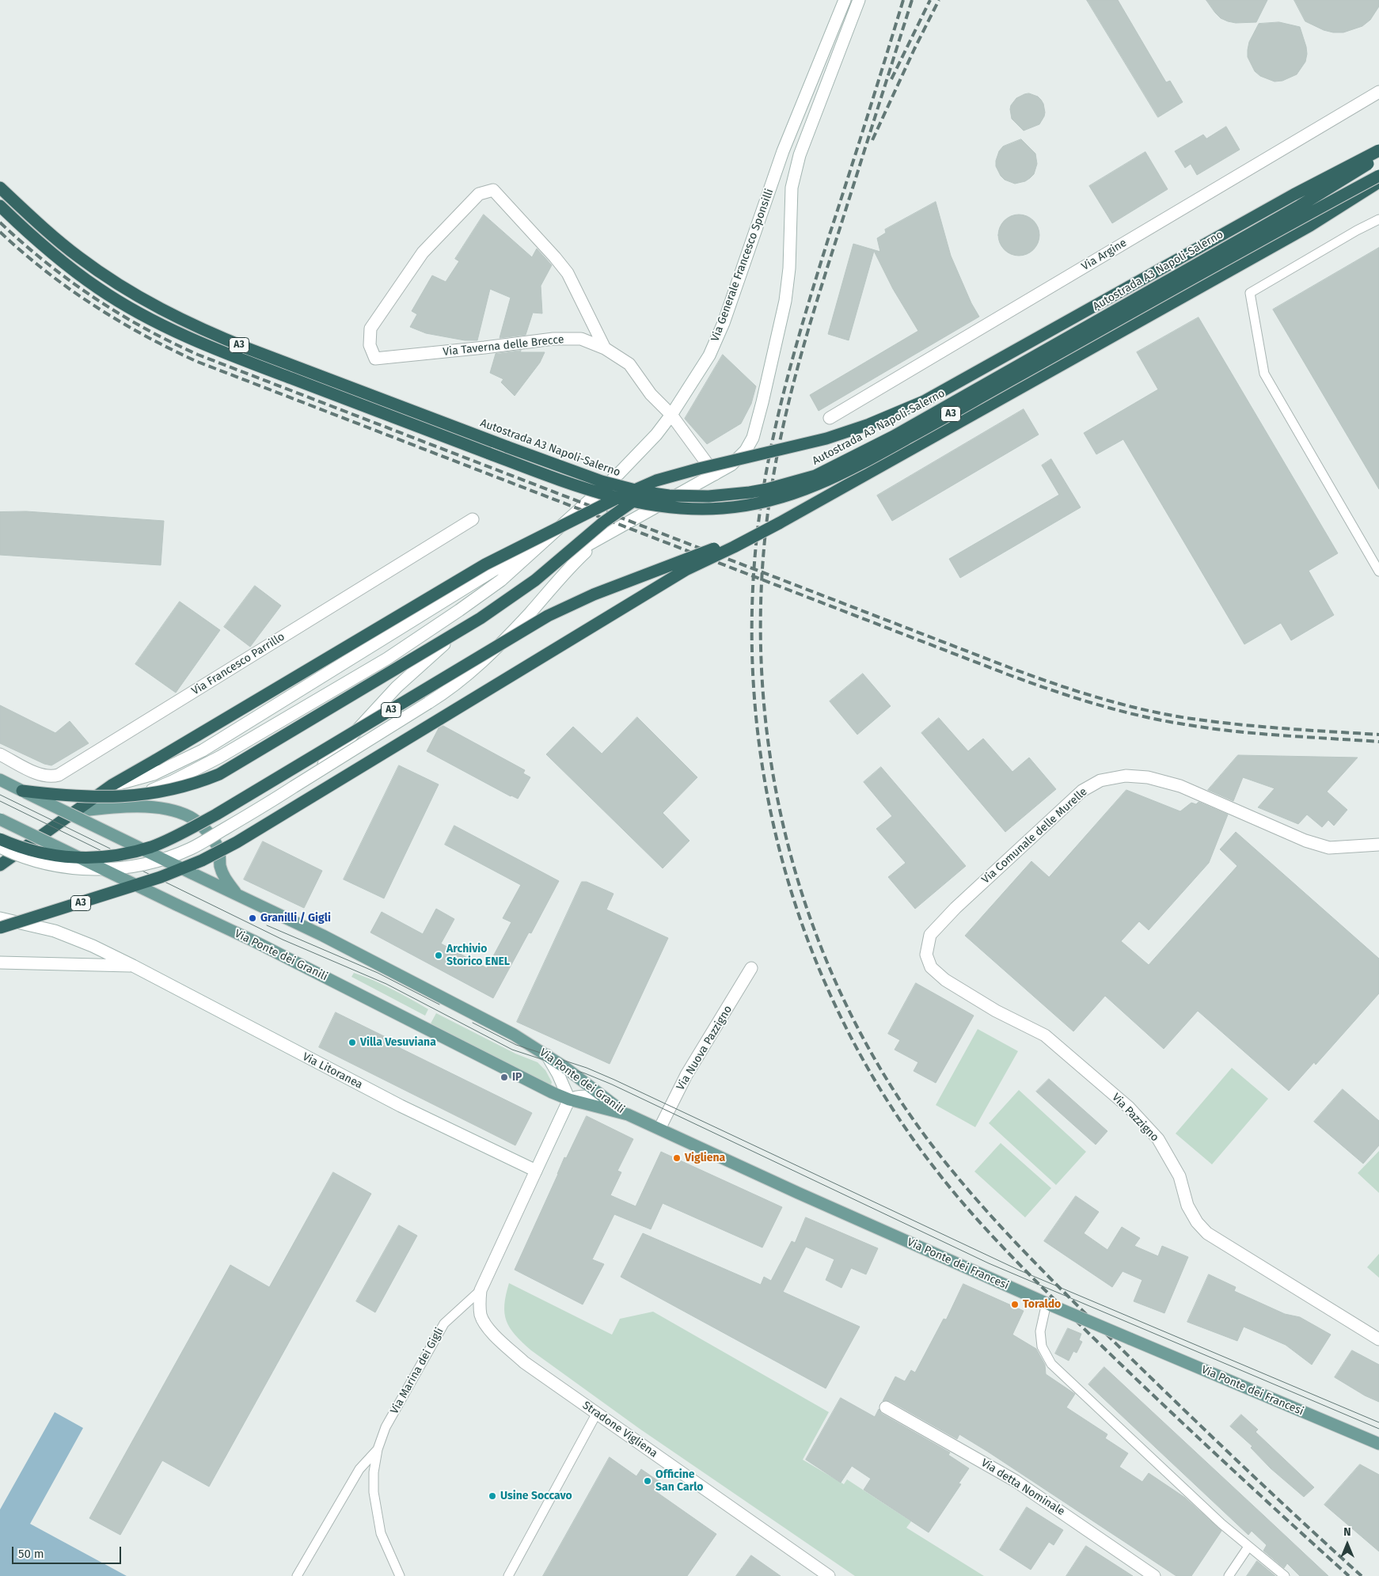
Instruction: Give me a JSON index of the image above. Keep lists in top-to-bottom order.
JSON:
{
  "streets": {
    "highway": ["Autostrada A3 Napoli-Salerno", "A3"],
    "main road": ["Via Ponte dei Granili", "Via Ponte dei Francesi"],
    "street": [
      "Via Argine",
      "Via Generale Francesco Sponsilli",
      "Via Taverna delle Brecce",
      "Via Francesco Parrillo",
      "Via Comunale delle Murelle",
      "Via Nuova Pazzigno",
      "Via Litoranea",
      "Via Pazzigno",
      "Via Marina dei Gigli",
      "Stradone Vigliena",
      "Via detta Nominale"
    ]
  },
  "crossings": [
    ["A3", "Via Ponte dei Granili"],
    ["Via Comunale delle Murelle", "Via Pazzigno"],
    ["Via Ponte dei Granili", "Via Ponte dei Francesi"],
    ["Via Ponte dei Granili", "Via Marina dei Gigli"],
    ["Via Nuova Pazzigno", "Via Ponte dei Francesi"],
    ["Via Litoranea", "Via Marina dei Gigli"],
    ["Via Marina dei Gigli", "Stradone Vigliena"]
  ],
  "places": [
    "Granilli / Gigli",
    "Archivio Storico ENEL",
    "Villa Vesuviana",
    "IP",
    "Vigliena",
    "Toraldo",
    "Officine San Carlo",
    "Usine Soccavo"
  ],
  "scale_bar": "50 m",
  "north": "top"
}
